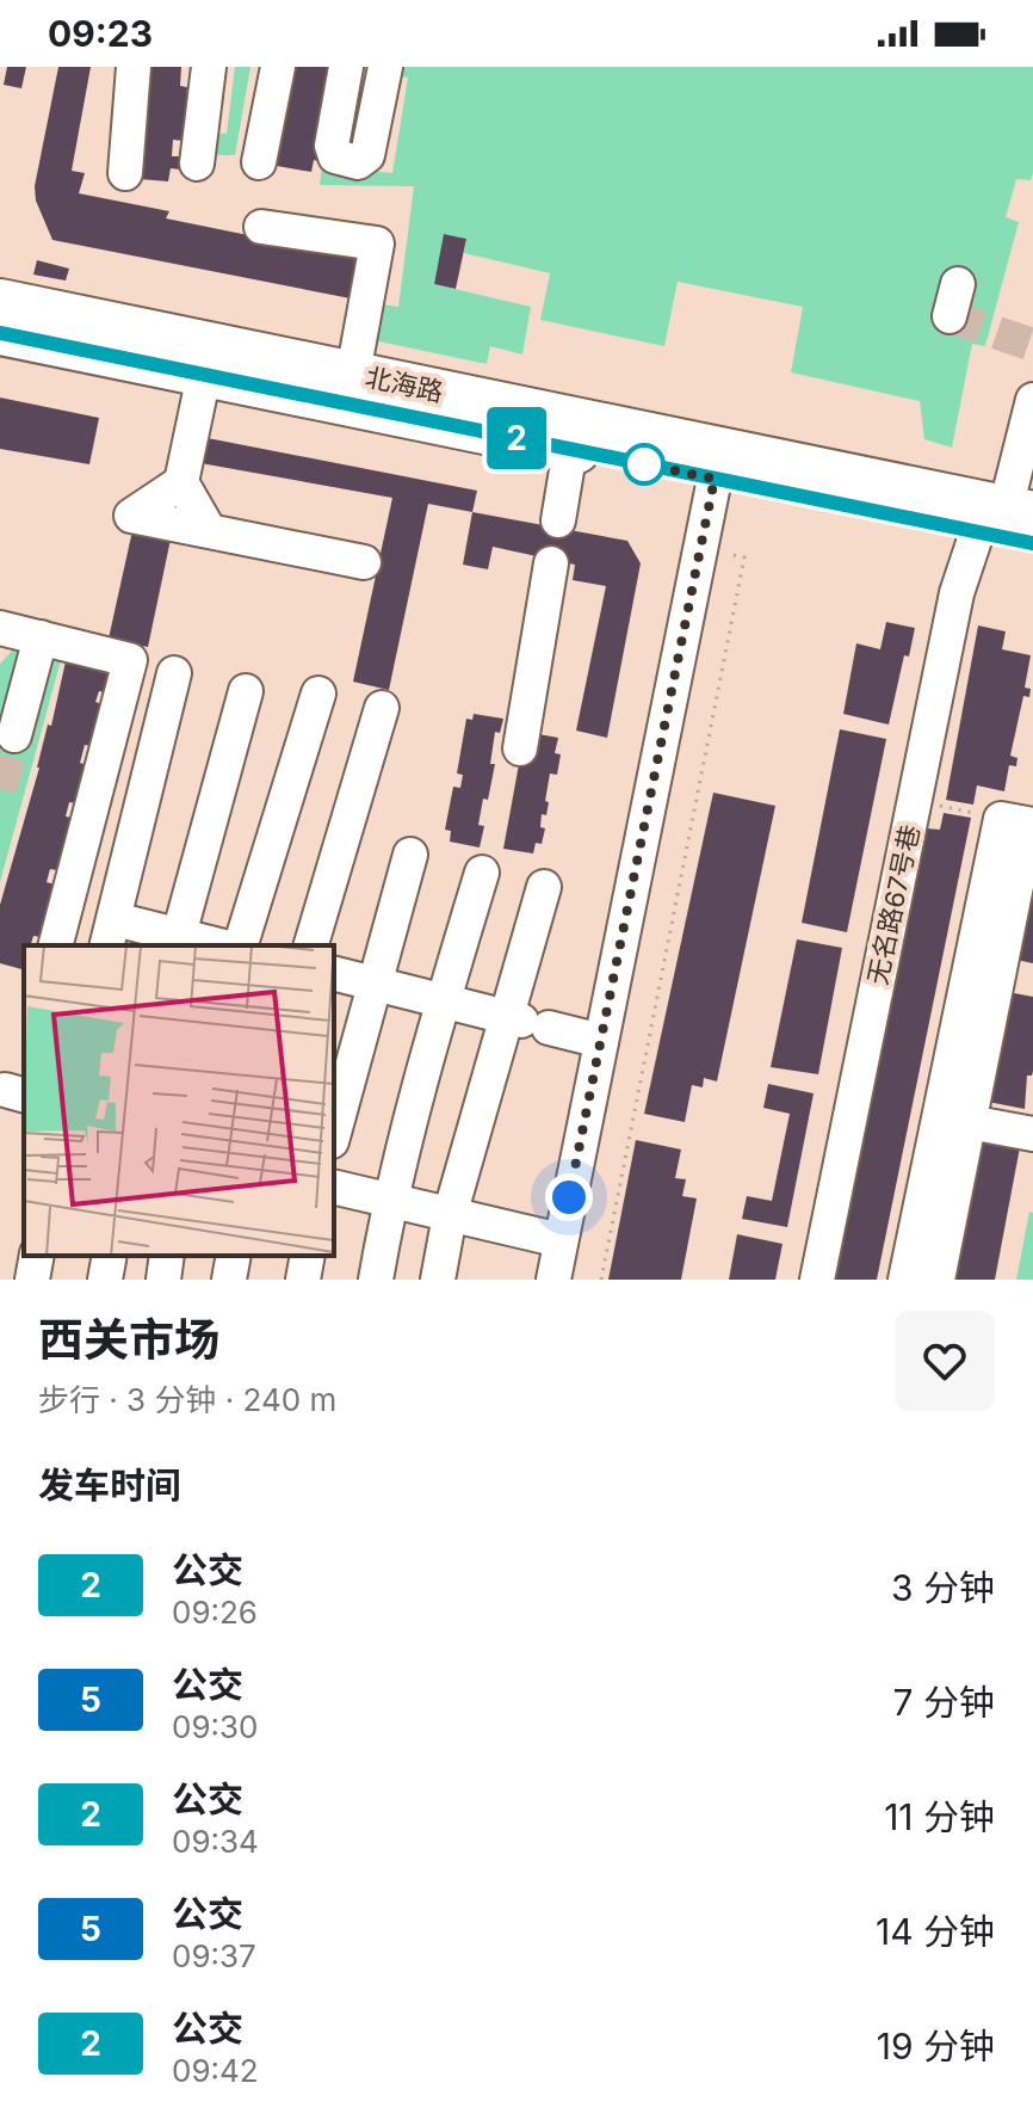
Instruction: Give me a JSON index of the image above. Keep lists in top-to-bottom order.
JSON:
{
  "streets": {
    "main road": ["北海路"],
    "street": ["无名路67号巷"]
  },
  "crossings": [
    ["北海路", "无名路67号巷"]
  ],
  "lines": ["bus line 2"],
  "page": {
    "status": "09:23",
    "on_map": "2",
    "heading": [
      ["西关市场", "步行 · 3 分钟 · 240 m"],
      "发车时间"
    ],
    "list": [
      {
        "mark": "2",
        "name": "公交",
        "note": "09:26",
        "value": "3 分钟"
      },
      {
        "mark": "5",
        "name": "公交",
        "note": "09:30",
        "value": "7 分钟"
      },
      {
        "mark": "2",
        "name": "公交",
        "note": "09:34",
        "value": "11 分钟"
      },
      {
        "mark": "5",
        "name": "公交",
        "note": "09:37",
        "value": "14 分钟"
      },
      {
        "mark": "2",
        "name": "公交",
        "note": "09:42",
        "value": "19 分钟"
      }
    ]
  }
}
